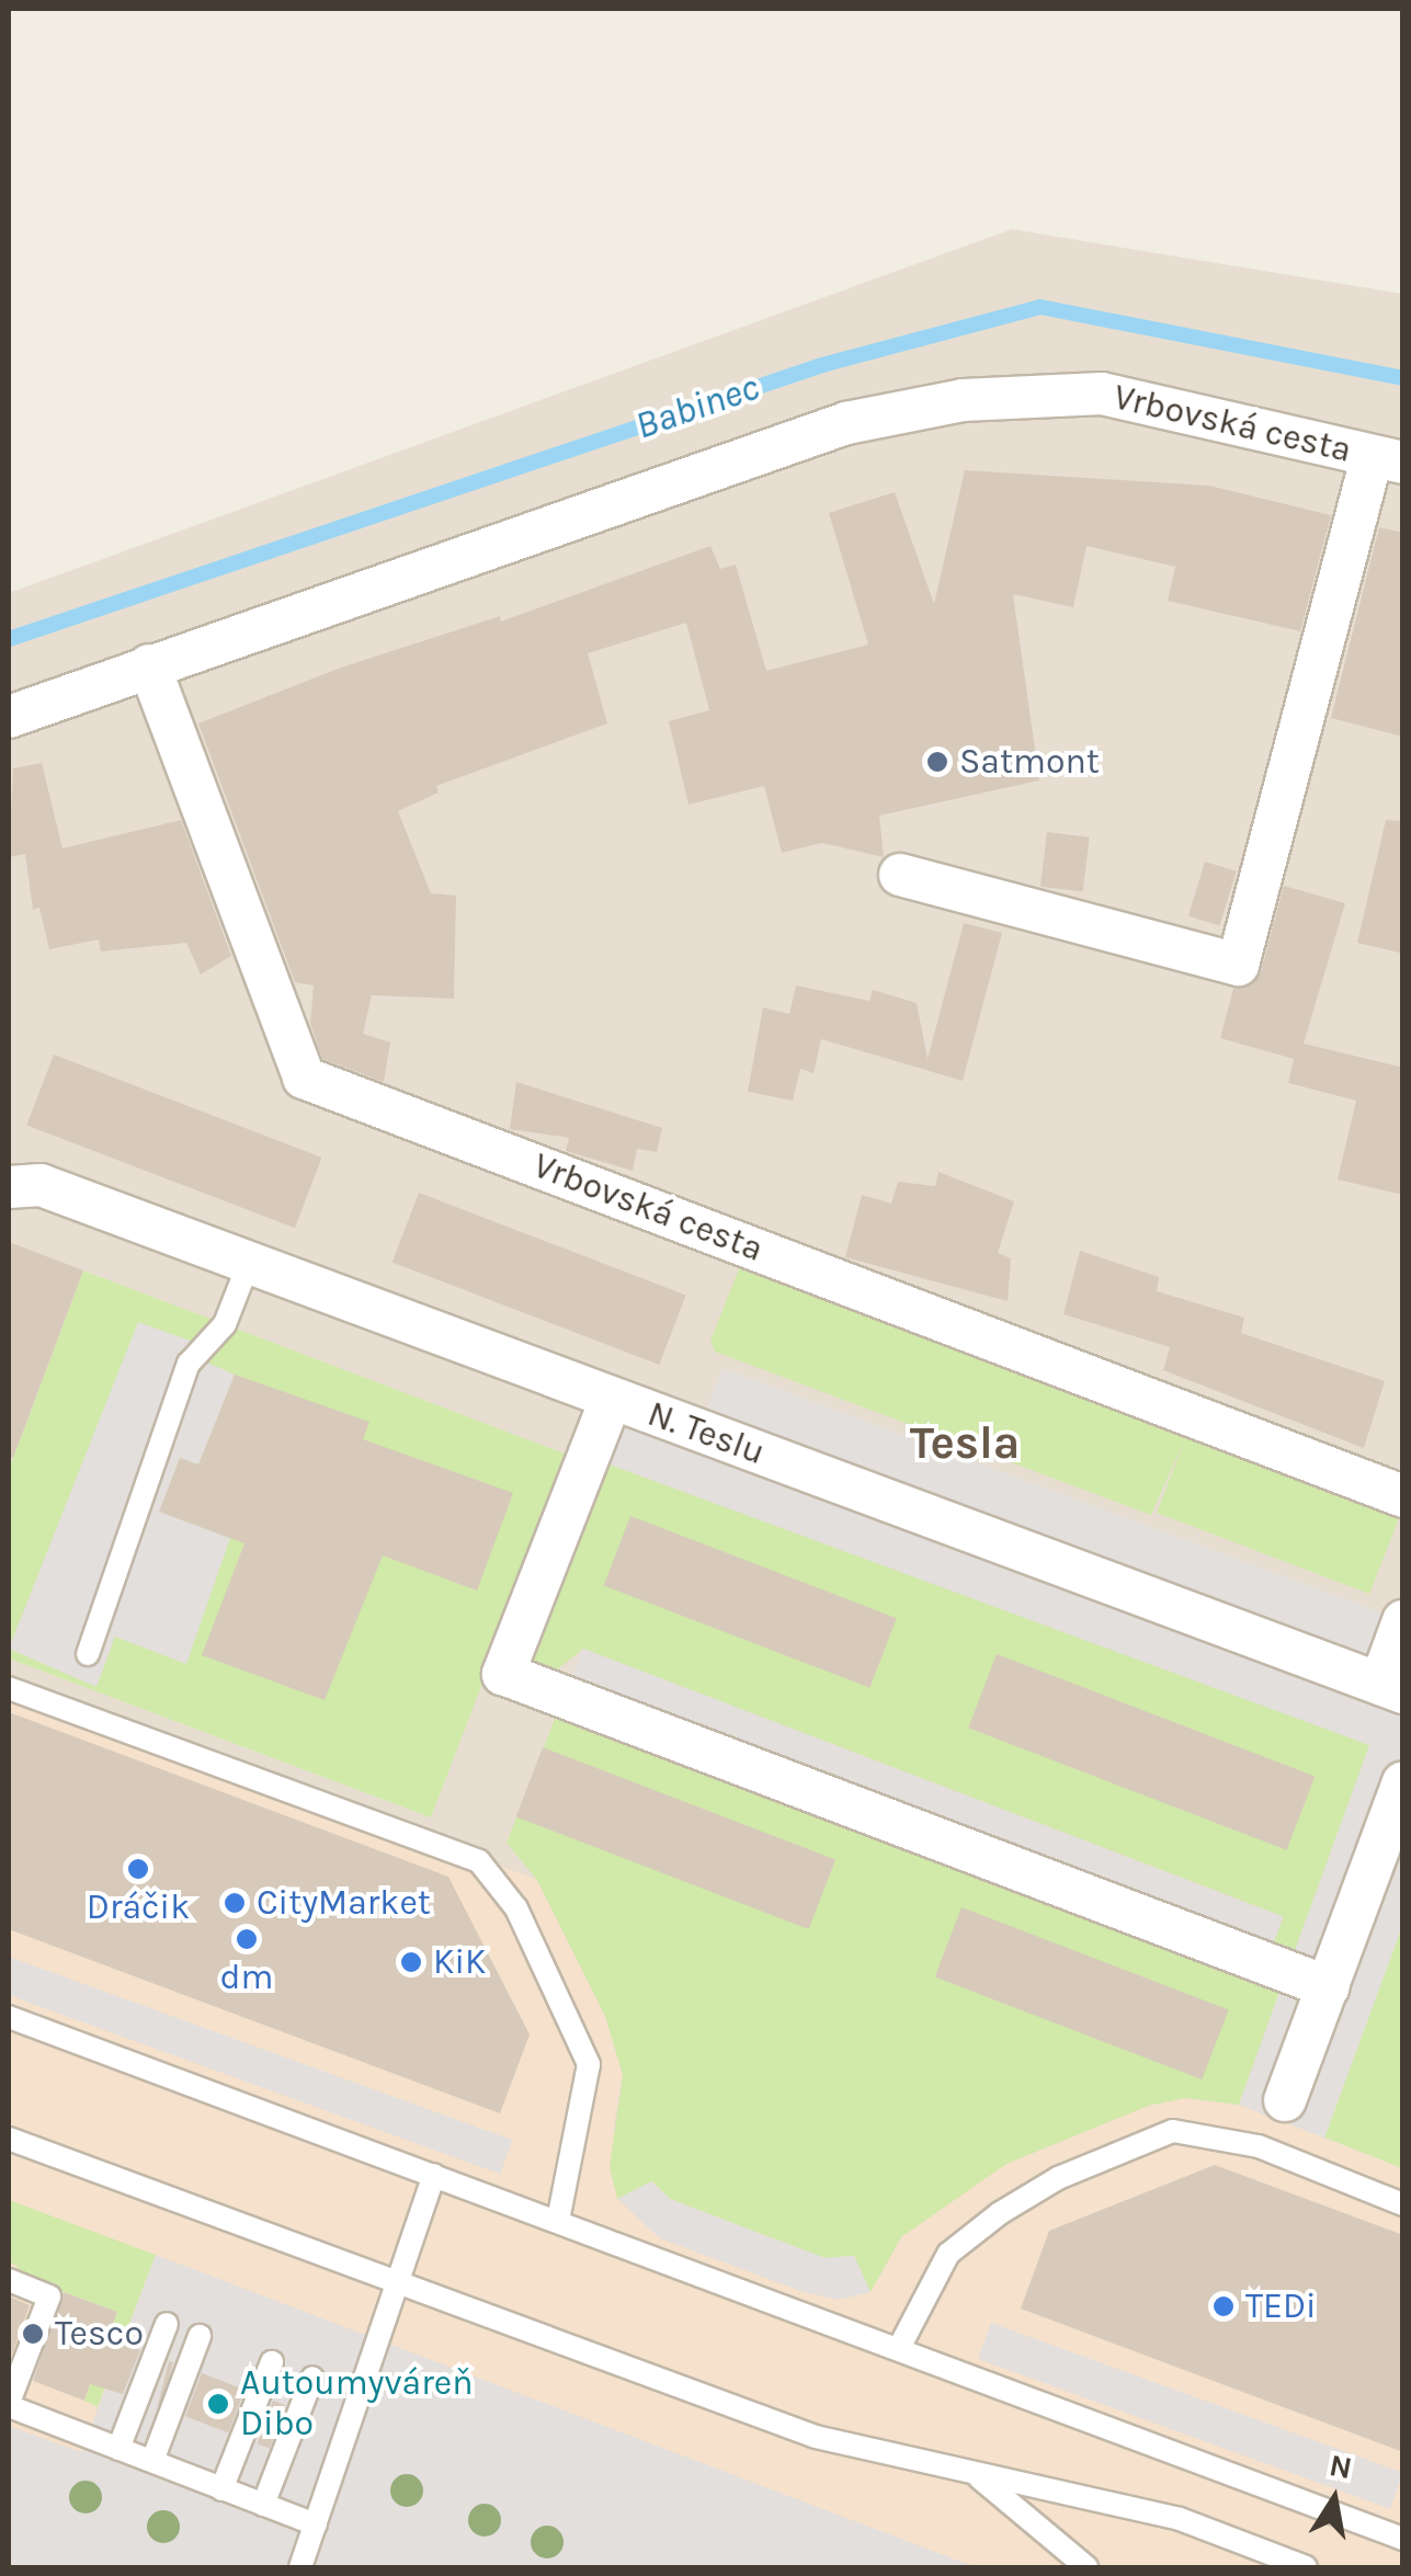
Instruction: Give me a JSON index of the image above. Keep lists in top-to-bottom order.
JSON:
{
  "streets": {
    "street": ["Vrbovská cesta", "N. Teslu"]
  },
  "districts": ["Tesla"],
  "water": ["Babinec"],
  "places": [
    "Satmont",
    "Dráčik",
    "CityMarket",
    "dm",
    "KiK",
    "TEDi",
    "Tesco",
    "Autoumyváreň Dibo"
  ],
  "north": "top"
}
